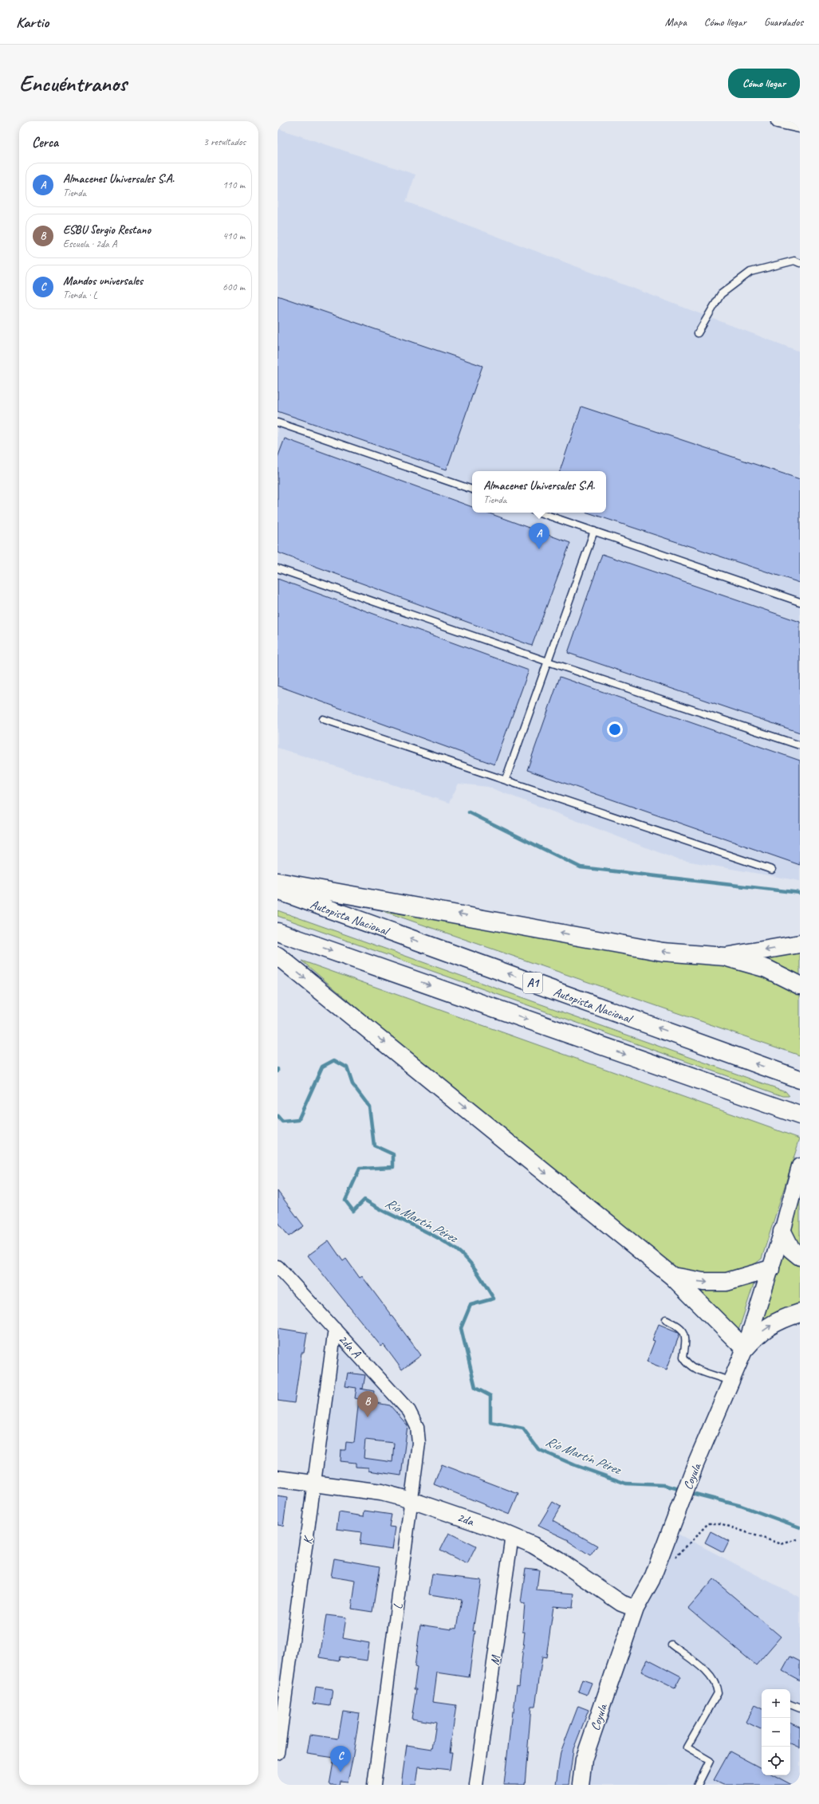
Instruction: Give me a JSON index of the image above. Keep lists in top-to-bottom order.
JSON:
{
  "streets": {
    "highway": ["Autopista Nacional", "A1"],
    "street": [
      "2da A",
      "Coyula",
      "2da",
      "K",
      "L",
      "M"
    ]
  },
  "crossings": [
    ["2da A", "K"],
    ["2da A", "L"],
    ["Coyula", "2da"],
    ["2da", "K"],
    ["2da", "L"],
    ["2da", "M"]
  ],
  "water": ["Río Martín Pérez"],
  "page": {
    "header": "Kartio",
    "nav": ["Mapa", "Cómo llegar", "Guardados"],
    "buttons": "Cómo llegar",
    "title": "Encuéntranos",
    "heading": ["Cerca", "3 resultados"],
    "list": [
      {
        "mark": "A",
        "name": "Almacenes Universales S.A.",
        "note": "Tienda",
        "value": "110 m"
      },
      {
        "mark": "B",
        "name": "ESBU Sergio Restano",
        "note": "Escuela · 2da A",
        "value": "410 m"
      },
      {
        "mark": "C",
        "name": "Mandos universales",
        "note": "Tienda · L",
        "value": "600 m"
      }
    ],
    "popup": ["Almacenes Universales S.A.", "Tienda"],
    "pins": ["A", "B", "C"],
    "map_buttons": ["+", "−"]
  }
}
